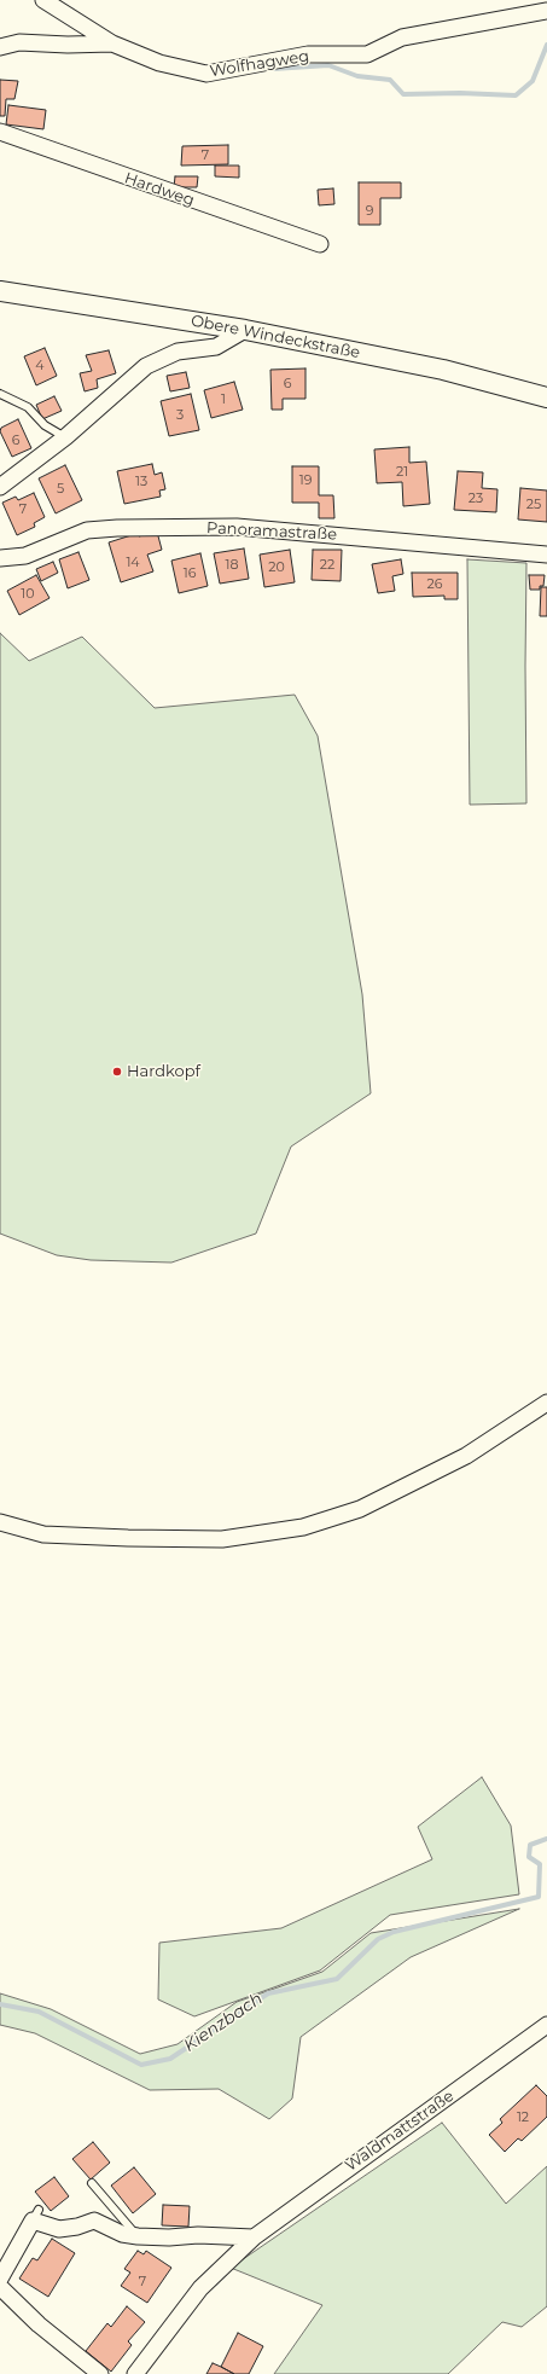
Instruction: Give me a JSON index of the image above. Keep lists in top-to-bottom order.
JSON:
{
  "streets": {
    "street": [
      "Wolfhagweg",
      "Hardweg",
      "Obere Windeckstraße",
      "Panoramastraße",
      "Waldmattstraße"
    ]
  },
  "water": ["Kienzbach"],
  "places": ["Hardkopf"],
  "house_numbers": [
    "7",
    "9",
    "4",
    "6",
    "1",
    "3",
    "6",
    "21",
    "19",
    "13",
    "5",
    "23",
    "25",
    "7",
    "14",
    "18",
    "22",
    "20",
    "16",
    "26",
    "10",
    "12",
    "7"
  ]
}
